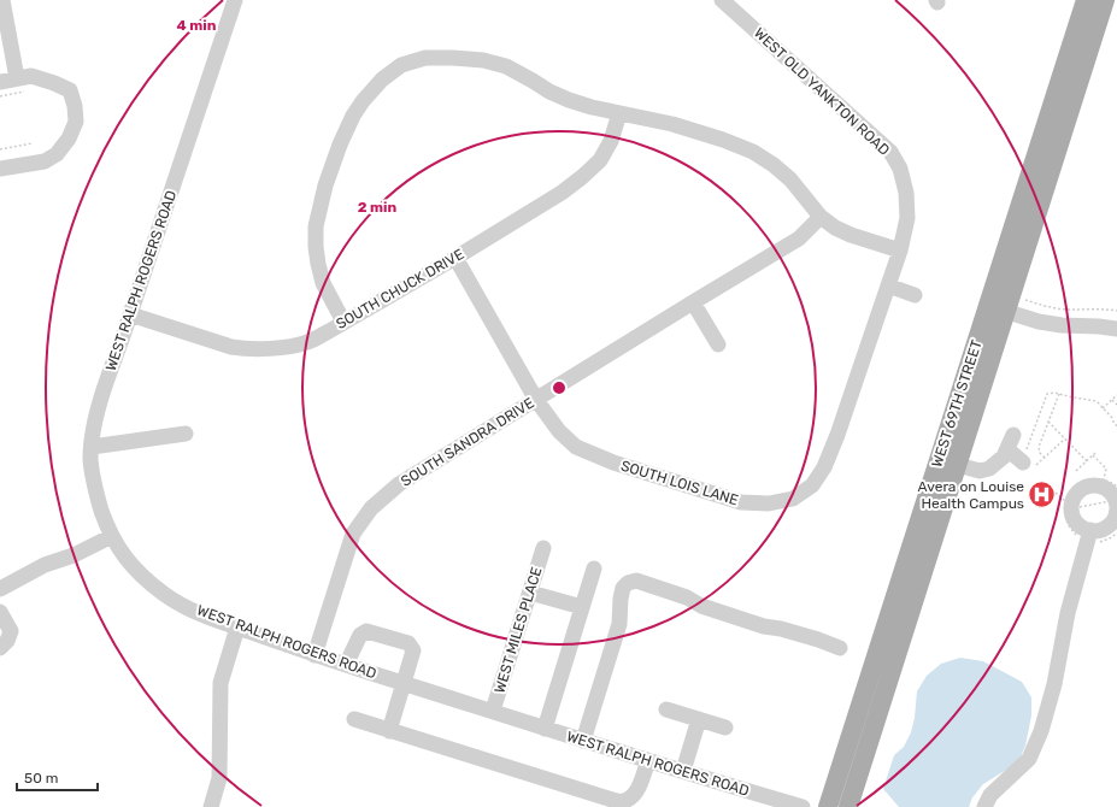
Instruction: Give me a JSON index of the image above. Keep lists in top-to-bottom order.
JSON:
{
  "streets": {
    "main road": ["WEST 69TH STREET"],
    "street": [
      "WEST OLD YANKTON ROAD",
      "WEST RALPH ROGERS ROAD",
      "SOUTH CHUCK DRIVE",
      "SOUTH SANDRA DRIVE",
      "SOUTH LOIS LANE",
      "WEST MILES PLACE"
    ]
  },
  "crossings": [
    ["WEST OLD YANKTON ROAD", "SOUTH LOIS LANE"],
    ["WEST RALPH ROGERS ROAD", "SOUTH CHUCK DRIVE"],
    ["WEST RALPH ROGERS ROAD", "SOUTH SANDRA DRIVE"],
    ["WEST RALPH ROGERS ROAD", "WEST MILES PLACE"],
    ["SOUTH CHUCK DRIVE", "SOUTH LOIS LANE"],
    ["SOUTH SANDRA DRIVE", "SOUTH LOIS LANE"]
  ],
  "places": {
    "hospital": ["Avera on Louise Health Campus"]
  },
  "scale_bar": "50 m",
  "rings": ["4 min", "2 min"]
}
